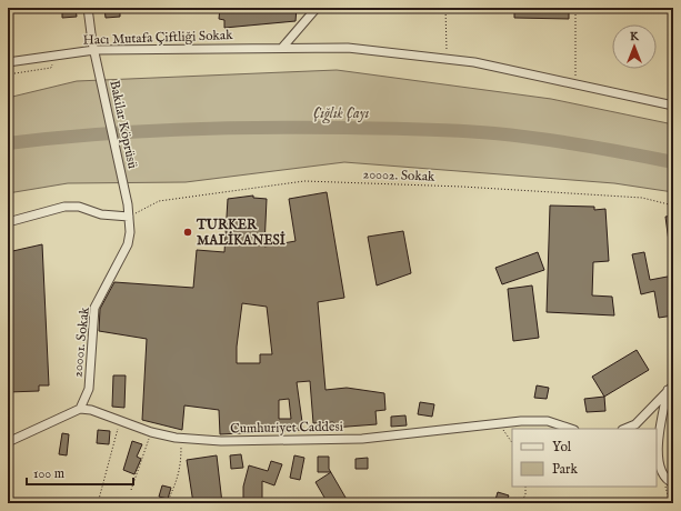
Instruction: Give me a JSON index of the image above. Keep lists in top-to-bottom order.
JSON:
{
  "streets": {
    "street": [
      "Hacı Mutafa Çiftliği Sokak",
      "Bakilar Köprüsü",
      "20001. Sokak",
      "Cumhuriyet Caddesi"
    ],
    "path": ["20002. Sokak"]
  },
  "crossings": [
    ["Hacı Mutafa Çiftliği Sokak", "Bakilar Köprüsü"],
    ["Bakilar Köprüsü", "20001. Sokak"],
    ["20002. Sokak", "20001. Sokak"],
    ["20001. Sokak", "Cumhuriyet Caddesi"]
  ],
  "water": ["Çığlık Çayı"],
  "places": ["TURKER MALİKANESİ"],
  "legend": ["Yol", "Park"],
  "scale_bar": "100 m",
  "north": "top"
}
